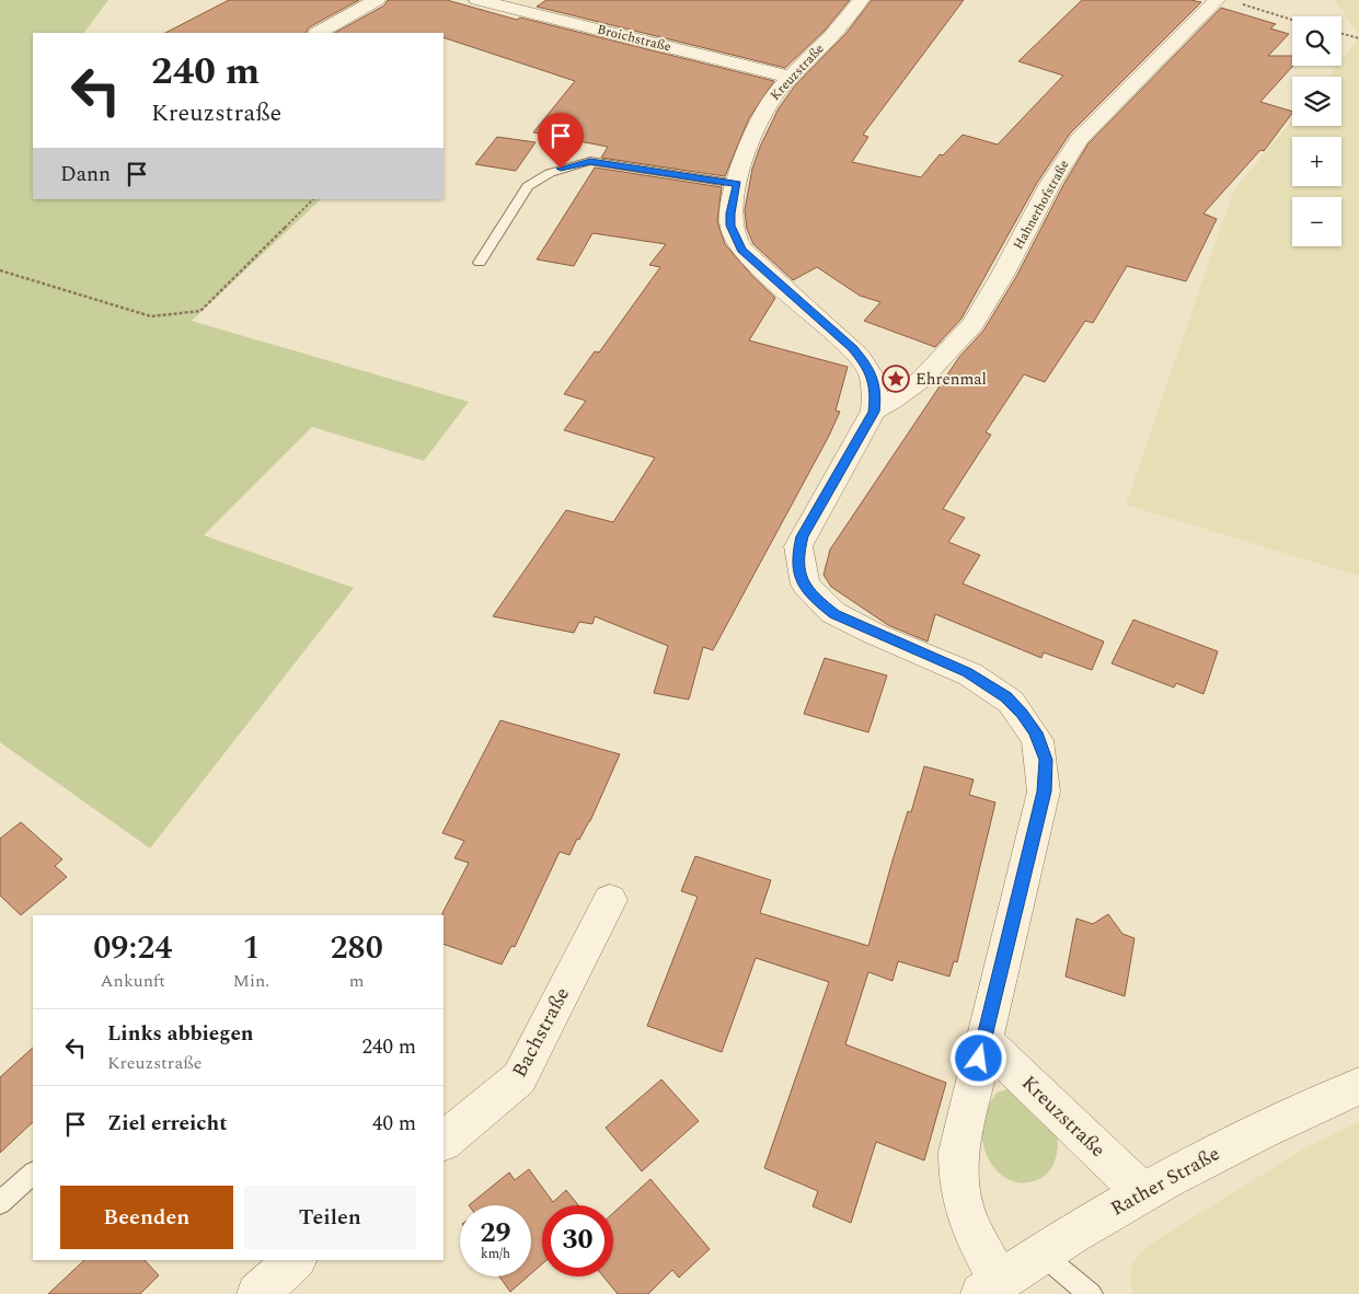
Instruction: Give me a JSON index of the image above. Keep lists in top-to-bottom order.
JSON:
{
  "streets": {
    "street": [
      "Broichstraße",
      "Kreuzstraße",
      "Hahnerhofstraße",
      "Bachstraße",
      "Rather Straße"
    ]
  },
  "crossings": [
    ["Broichstraße", "Kreuzstraße"],
    ["Kreuzstraße", "Hahnerhofstraße"],
    ["Kreuzstraße", "Rather Straße"]
  ],
  "places": {
    "place": ["Ehrenmal"]
  },
  "page": {
    "map_buttons": ["+", "−"],
    "turn": ["240 m", "Kreuzstraße"],
    "then": "Dann",
    "eta": [
      "09:24",
      "Ankunft",
      "1",
      "Min.",
      "280",
      "m"
    ],
    "list": [
      {
        "name": "Links abbiegen",
        "note": "Kreuzstraße",
        "value": "240 m"
      },
      {
        "name": "Ziel erreicht",
        "value": "40 m"
      }
    ],
    "buttons": ["Beenden", "Teilen"],
    "speed": "29 km/h",
    "limit": "30"
  }
}
